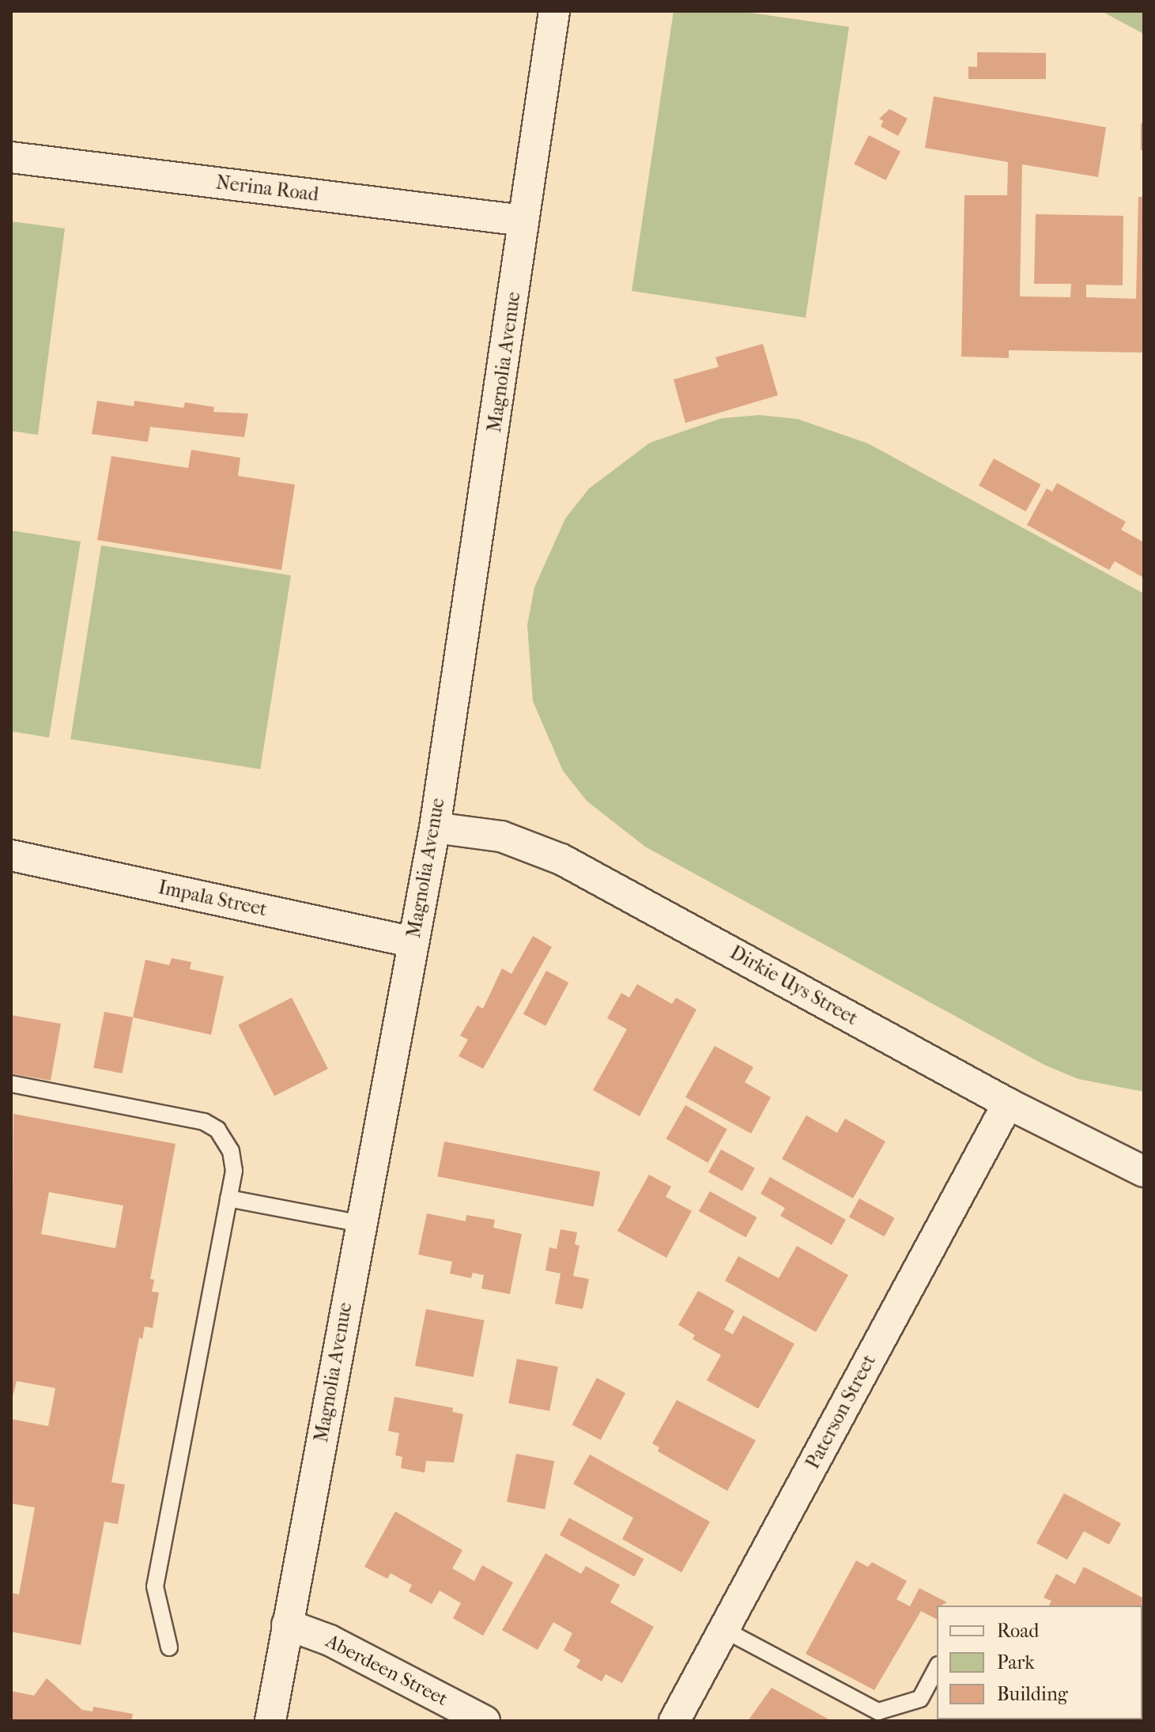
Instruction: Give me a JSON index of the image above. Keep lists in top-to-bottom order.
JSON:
{
  "streets": {
    "street": [
      "Nerina Road",
      "Magnolia Avenue",
      "Impala Street",
      "Dirkie Uys Street",
      "Paterson Street",
      "Aberdeen Street"
    ]
  },
  "crossings": [
    ["Nerina Road", "Magnolia Avenue"],
    ["Magnolia Avenue", "Impala Street"],
    ["Magnolia Avenue", "Dirkie Uys Street"],
    ["Magnolia Avenue", "Aberdeen Street"],
    ["Dirkie Uys Street", "Paterson Street"]
  ],
  "legend": ["Road", "Park", "Building"]
}
